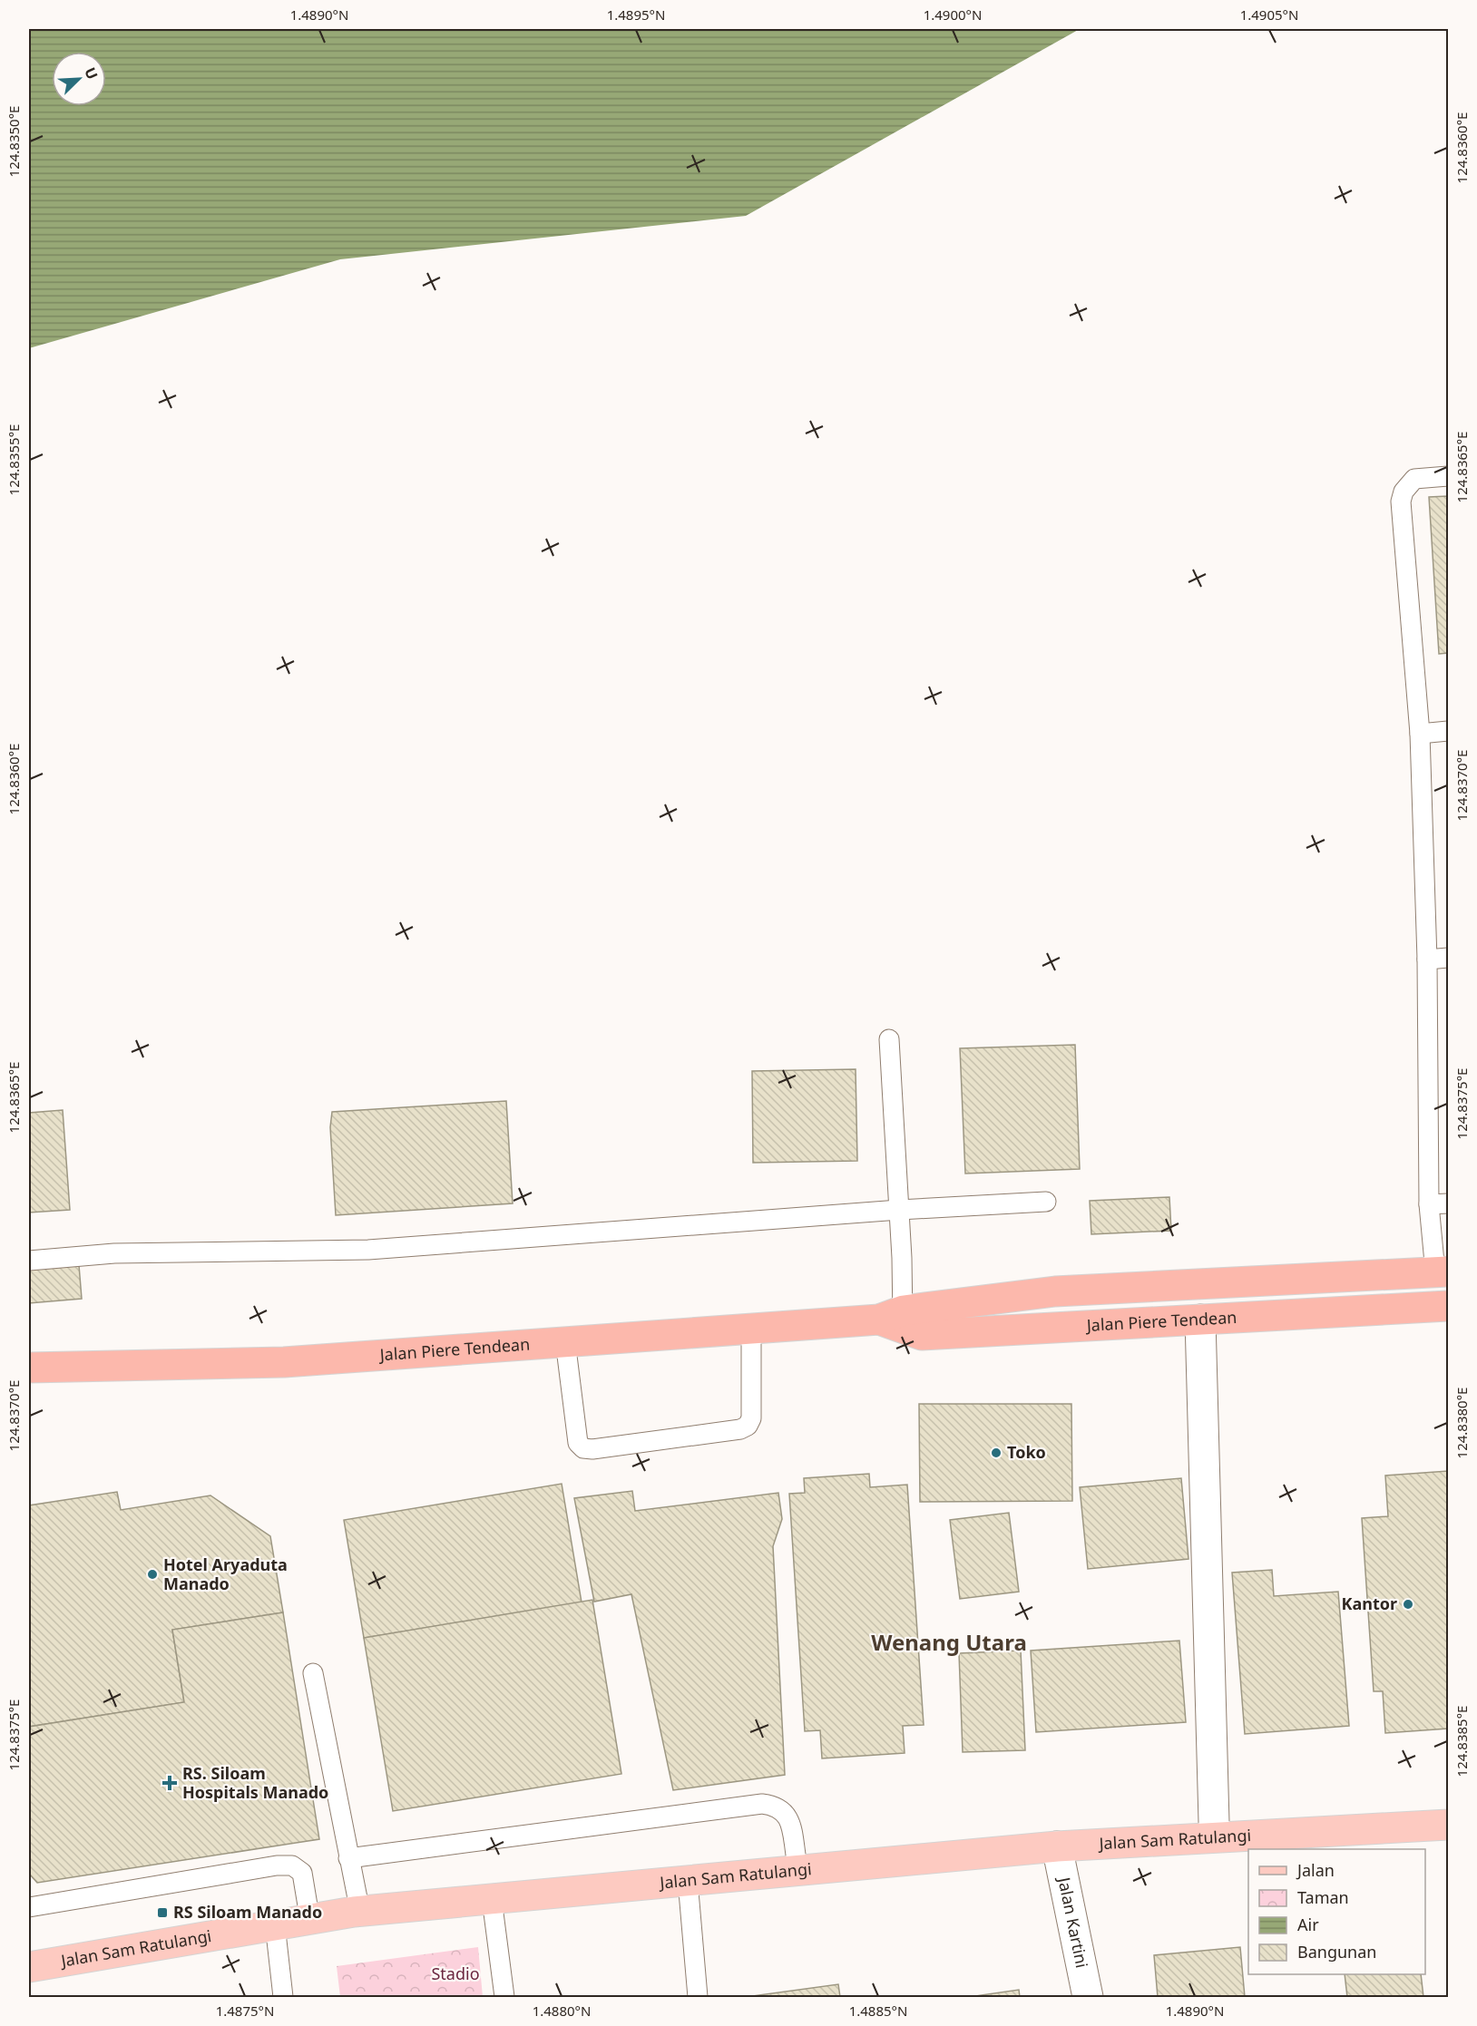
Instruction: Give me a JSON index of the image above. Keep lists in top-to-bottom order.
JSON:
{
  "streets": {
    "highway": ["Jalan Piere Tendean"],
    "main road": ["Jalan Sam Ratulangi"],
    "street": ["Jalan Kartini"]
  },
  "crossings": [
    ["Jalan Sam Ratulangi", "Jalan Kartini"]
  ],
  "districts": ["Wenang Utara"],
  "parks": ["Stadio"],
  "places": {
    "other": ["Toko", "Hotel Aryaduta Manado", "Kantor"],
    "health": ["RS. Siloam Hospitals Manado"],
    "transit": ["RS Siloam Manado"]
  },
  "legend": [
    "Jalan",
    "Taman",
    "Air",
    "Bangunan"
  ],
  "north": "top right",
  "coordinates": [
    "1.4890°N",
    "1.4895°N",
    "1.4900°N",
    "1.4905°N",
    "124.8350°E",
    "124.8360°E",
    "124.8355°E",
    "124.8365°E",
    "124.8370°E",
    "124.8375°E",
    "124.8380°E",
    "124.8385°E",
    "1.4875°N",
    "1.4880°N",
    "1.4885°N"
  ]
}
